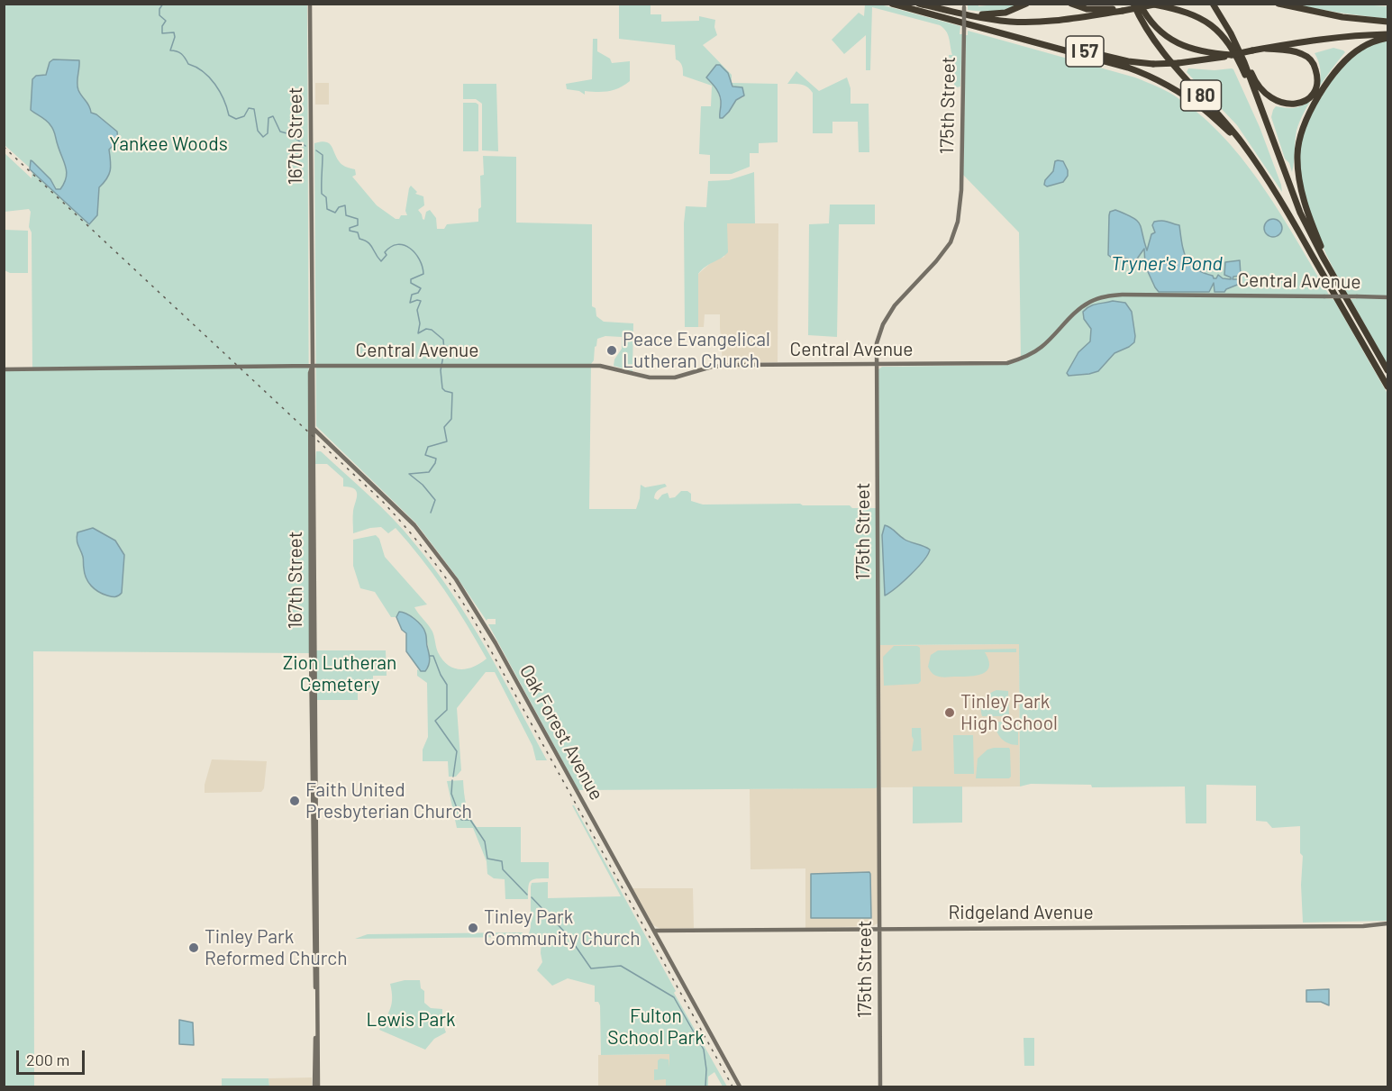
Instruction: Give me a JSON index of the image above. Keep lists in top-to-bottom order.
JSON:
{
  "streets": {
    "highway": ["I 57", "I 80"],
    "street": [
      "175th Street",
      "167th Street",
      "Central Avenue",
      "Oak Forest Avenue",
      "Ridgeland Avenue"
    ]
  },
  "crossings": [
    ["I 57", "I 80"],
    ["175th Street", "Central Avenue"],
    ["175th Street", "Ridgeland Avenue"],
    ["167th Street", "Central Avenue"],
    ["167th Street", "Oak Forest Avenue"],
    ["Oak Forest Avenue", "Ridgeland Avenue"]
  ],
  "water": ["Tryner's Pond"],
  "parks": [
    "Yankee Woods",
    "Zion Lutheran Cemetery",
    "Fulton School Park",
    "Lewis Park"
  ],
  "places": [
    "Peace Evangelical Lutheran Church",
    "Tinley Park High School",
    "Faith United Presbyterian Church",
    "Tinley Park Community Church",
    "Tinley Park Reformed Church"
  ],
  "scale_bar": "200 m"
}
